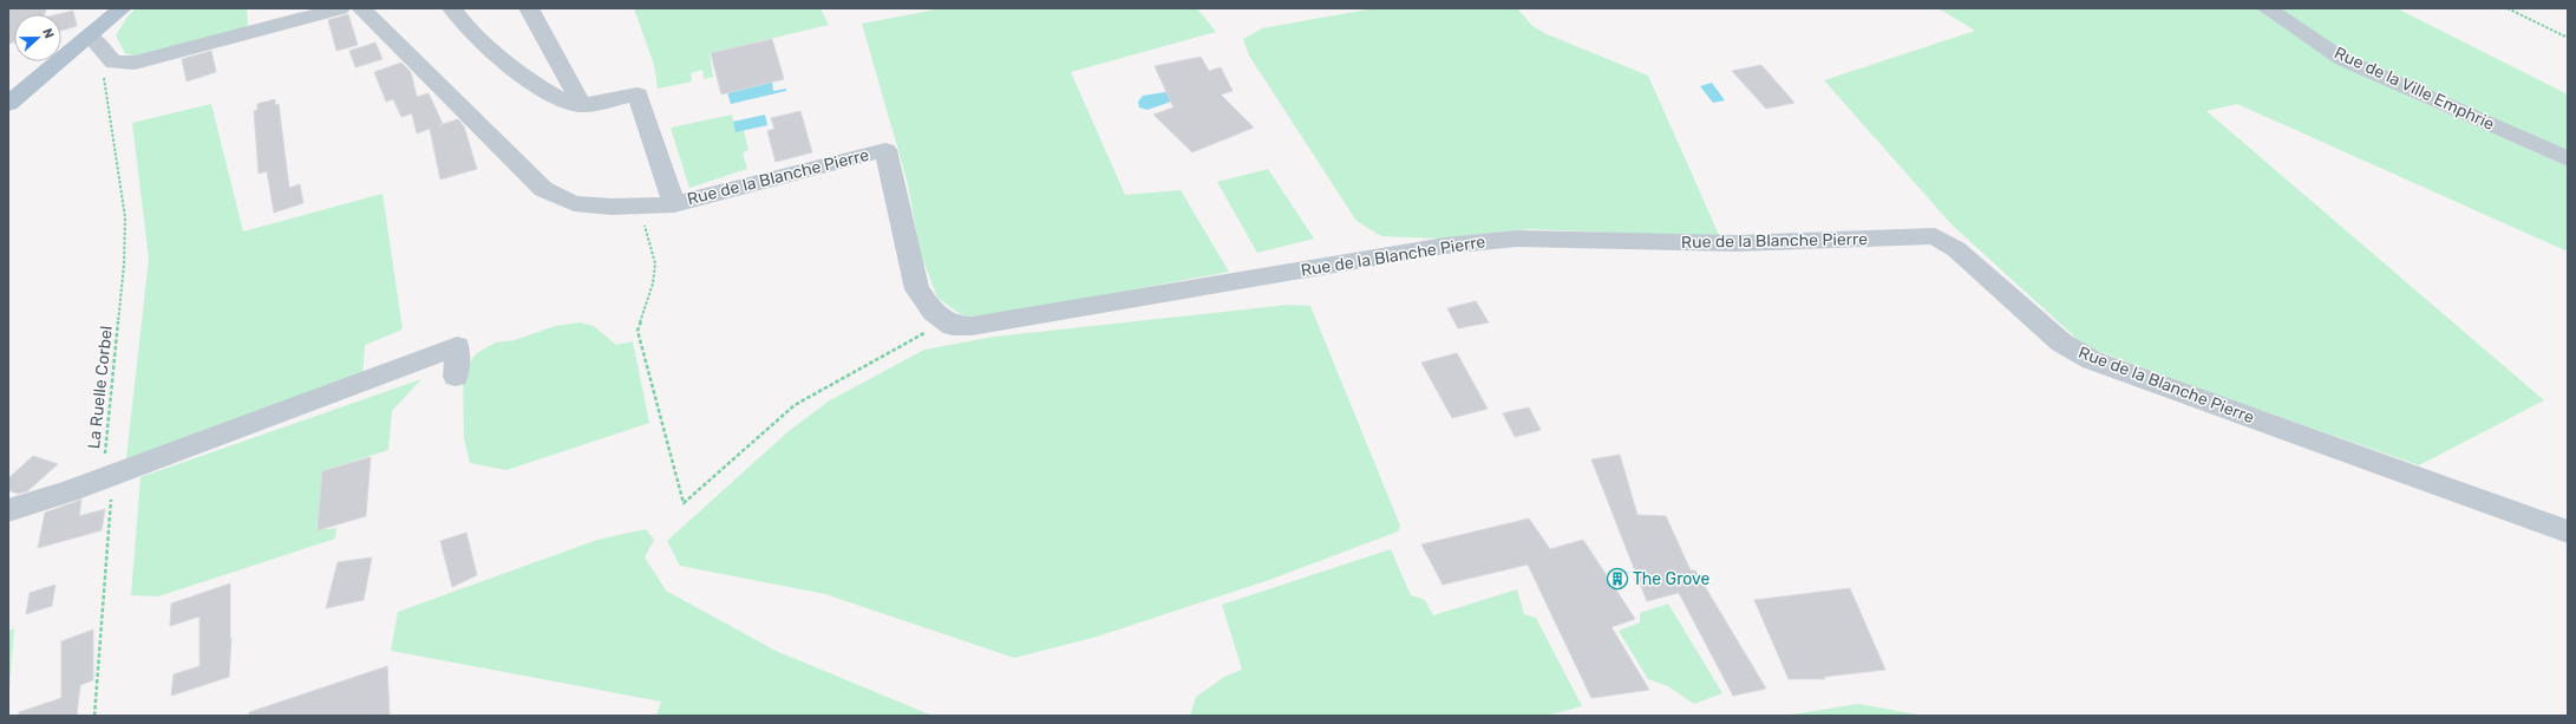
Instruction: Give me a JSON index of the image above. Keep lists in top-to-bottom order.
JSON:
{
  "streets": {
    "street": ["Rue de la Ville Emphrie", "Rue de la Blanche Pierre"],
    "path": ["La Ruelle Corbel"]
  },
  "crossings": [
    ["Rue de la Blanche Pierre", "La Ruelle Corbel"]
  ],
  "places": {
    "building": ["The Grove"]
  },
  "north": "right"
}
